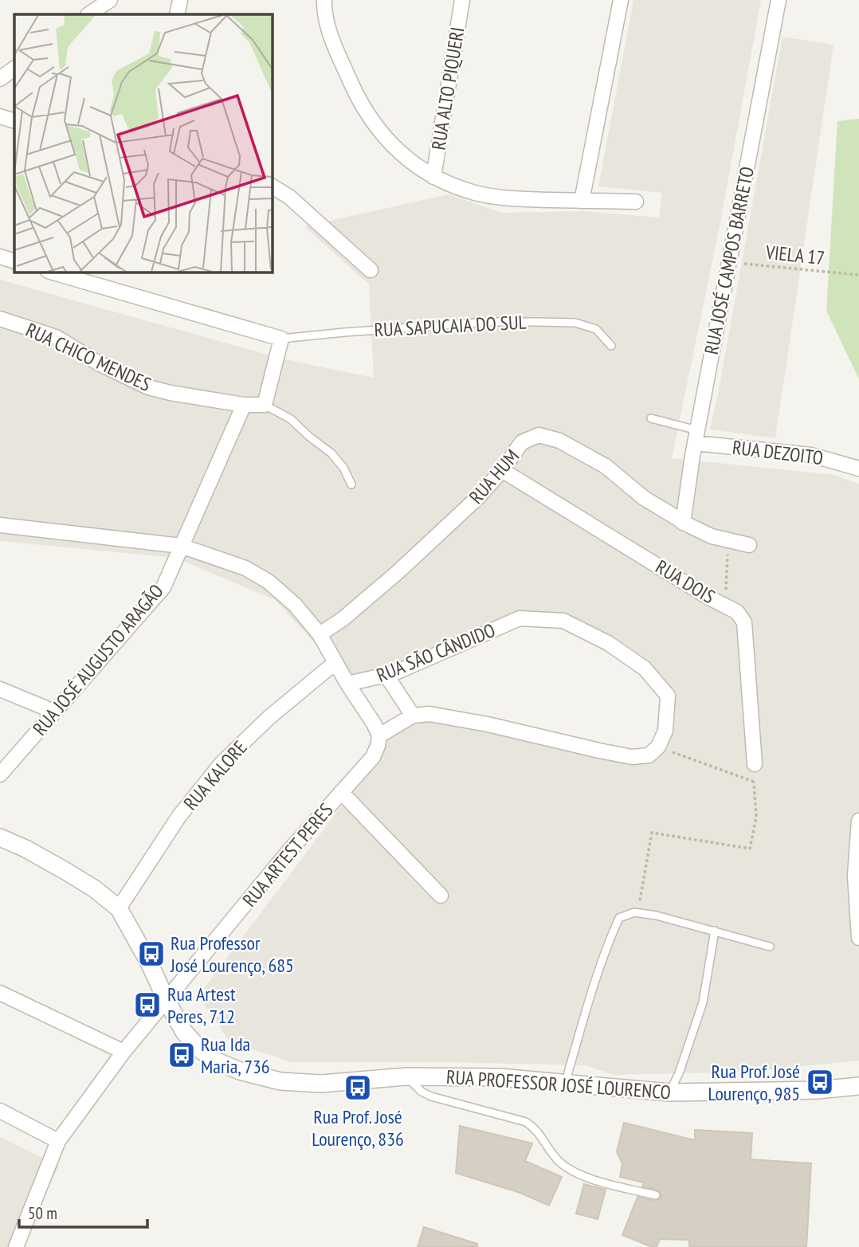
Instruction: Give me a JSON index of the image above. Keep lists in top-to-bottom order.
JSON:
{
  "streets": {
    "street": [
      "RUA ALTO PIQUERI",
      "RUA JOSÉ CAMPOS BARRETO",
      "RUA CHICO MENDES",
      "RUA DEZOITO",
      "RUA HUM",
      "RUA DOIS",
      "RUA SÃO CÂNDIDO",
      "RUA JOSÉ AUGUSTO ARAGÃO",
      "RUA KALORE",
      "RUA ARTEST PERES",
      "RUA PROFESSOR JOSÉ LOURENCO"
    ],
    "lane": ["RUA SAPUCAIA DO SUL"],
    "path": ["VIELA 17"]
  },
  "crossings": [
    ["VIELA 17", "RUA JOSÉ CAMPOS BARRETO"],
    ["RUA JOSÉ CAMPOS BARRETO", "RUA DEZOITO"],
    ["RUA JOSÉ CAMPOS BARRETO", "RUA HUM"],
    ["RUA CHICO MENDES", "RUA JOSÉ AUGUSTO ARAGÃO"],
    ["RUA HUM", "RUA DOIS"],
    ["RUA KALORE", "RUA PROFESSOR JOSÉ LOURENCO"],
    ["RUA ARTEST PERES", "RUA PROFESSOR JOSÉ LOURENCO"]
  ],
  "places": {
    "bus stop": [
      "Rua Professor José Lourenço, 685",
      "Rua Artest Peres, 712",
      "Rua Ida Maria, 736",
      "Rua Prof. José Lourenço, 985",
      "Rua Prof. José Lourenço, 836"
    ]
  },
  "scale_bar": "50 m"
}
